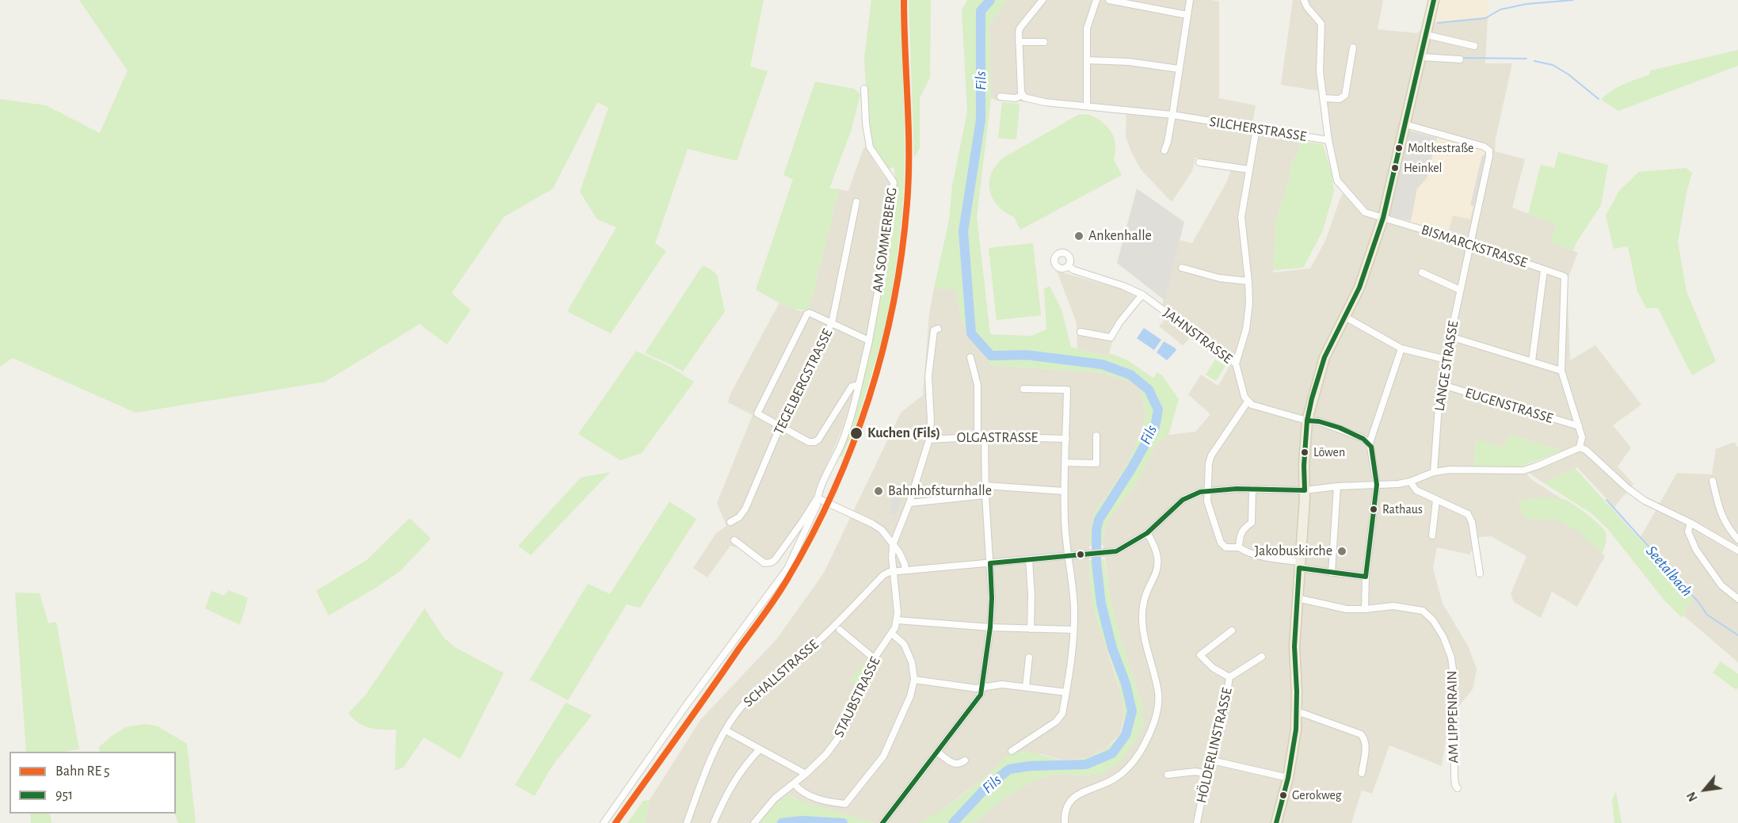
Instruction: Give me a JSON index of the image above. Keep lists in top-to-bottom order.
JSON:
{
  "streets": {
    "street": [
      "SILCHERSTRASSE",
      "AM SOMMERBERG",
      "BISMARCKSTRASSE",
      "JAHNSTRASSE",
      "LANGE STRASSE",
      "TEGELBERGSTRASSE",
      "EUGENSTRASSE",
      "OLGASTRASSE",
      "SCHALLSTRASSE",
      "STAUBSTRASSE",
      "AM LIPPENRAIN",
      "HÖLDERLINSTRASSE"
    ]
  },
  "crossings": [
    ["BISMARCKSTRASSE", "LANGE STRASSE"],
    ["LANGE STRASSE", "EUGENSTRASSE"],
    ["SCHALLSTRASSE", "STAUBSTRASSE"]
  ],
  "water": ["Fils", "Seetalbach"],
  "places": [
    "Moltkestraße",
    "Heinkel",
    "Ankenhalle",
    "Kuchen (Fils)",
    "Löwen",
    "Bahnhofsturnhalle",
    "Rathaus",
    "Jakobuskirche",
    "Gerokweg"
  ],
  "lines": ["transit line 951"],
  "legend": ["Bahn RE 5", "951"],
  "north": "bottom left"
}
